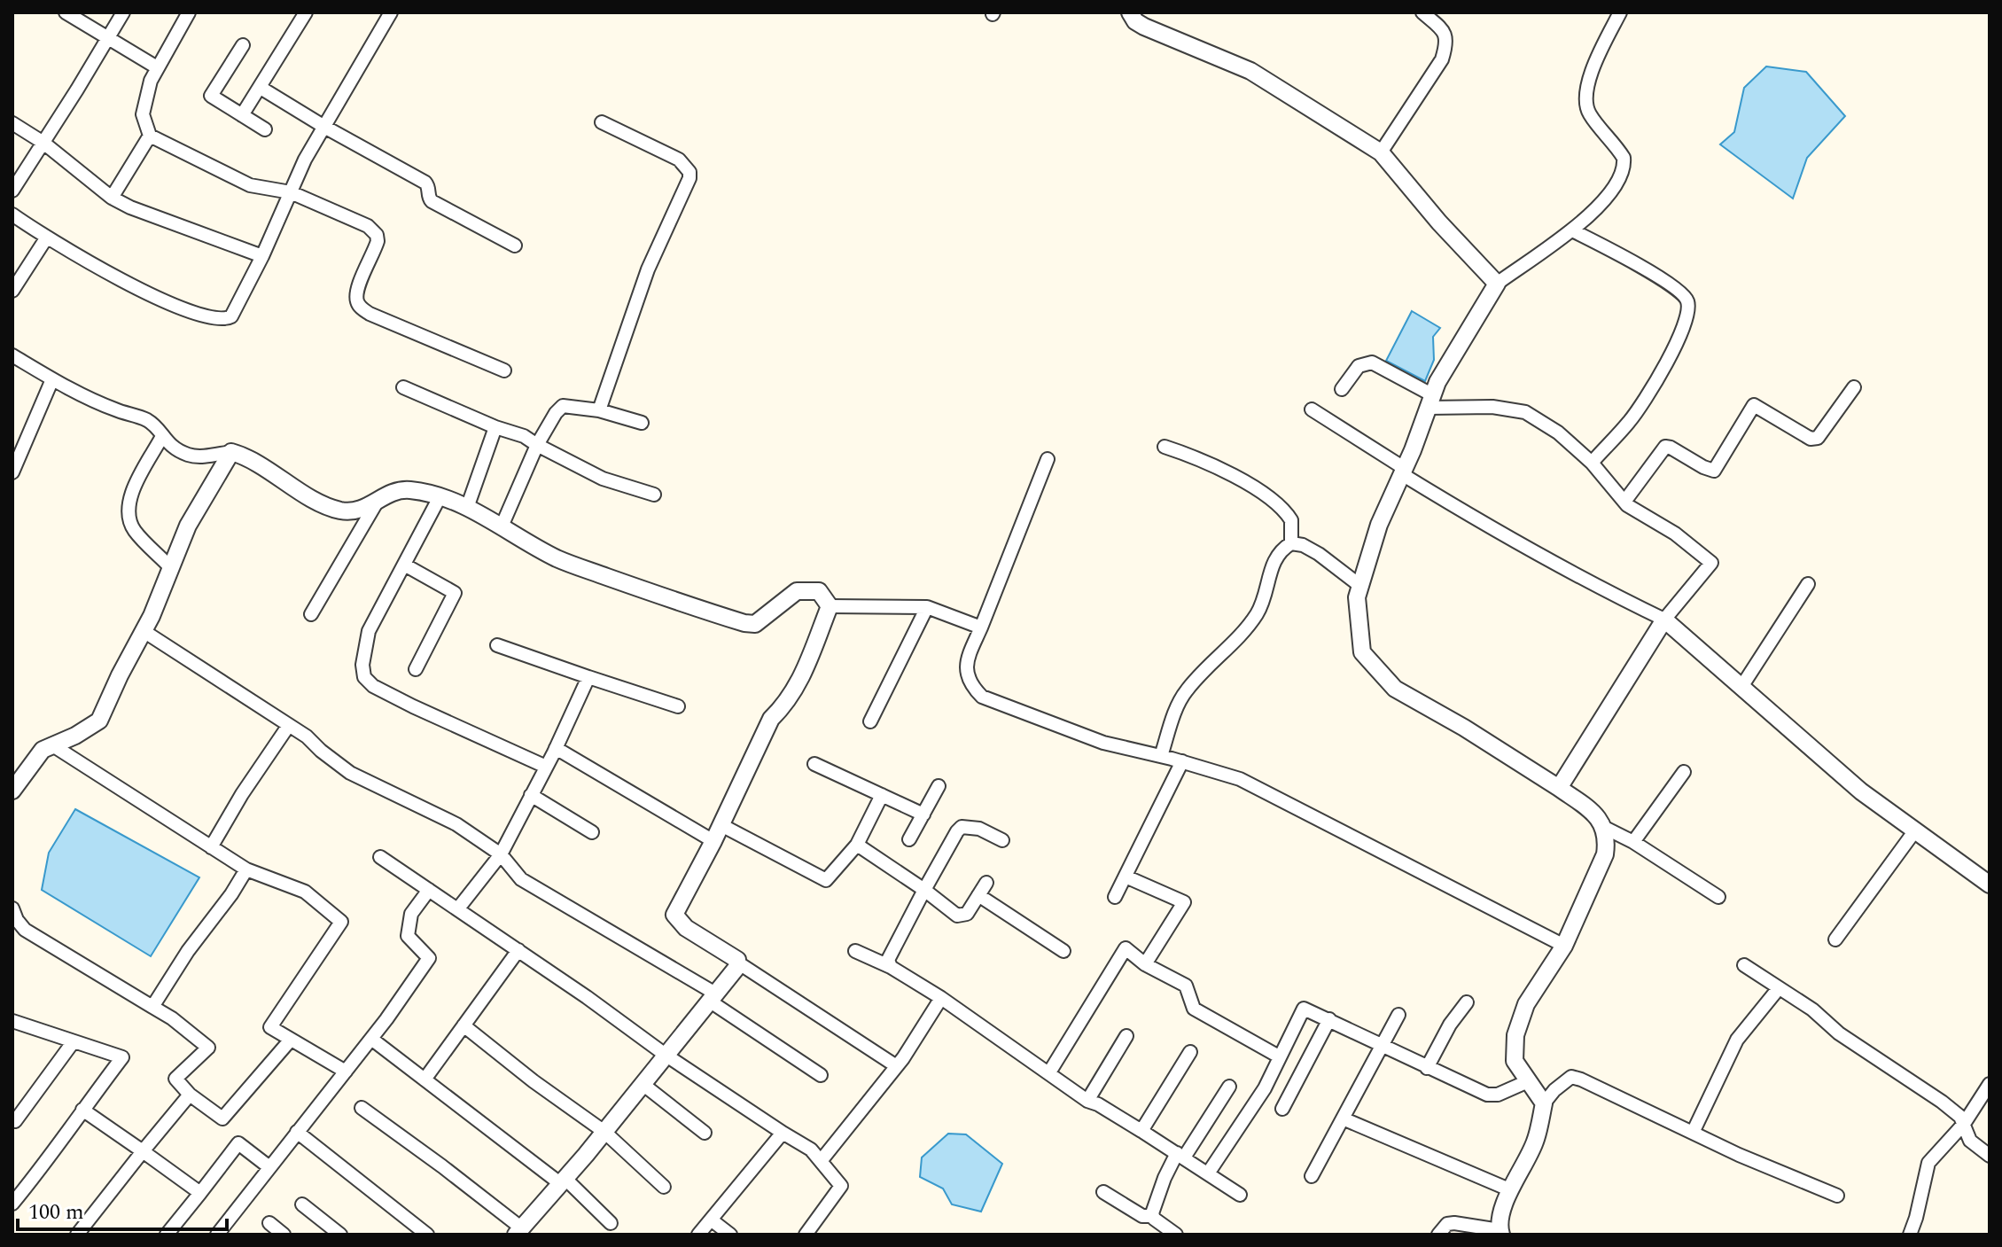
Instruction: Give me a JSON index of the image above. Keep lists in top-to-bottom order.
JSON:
{
  "scale_bar": "100 m"
}
